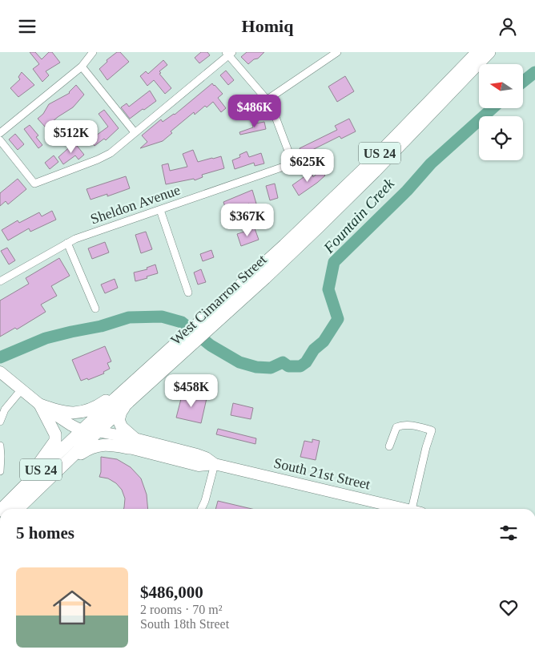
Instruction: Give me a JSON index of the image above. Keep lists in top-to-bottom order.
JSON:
{
  "streets": {
    "highway": ["US 24", "West Cimarron Street"],
    "main road": ["South 21st Street"],
    "street": ["Sheldon Avenue"]
  },
  "crossings": [
    ["West Cimarron Street", "South 21st Street"]
  ],
  "water": ["Fountain Creek"],
  "north": "left",
  "page": {
    "header": "Homiq",
    "price": [
      "$486K",
      "$512K",
      "$625K",
      "$367K",
      "$458K"
    ],
    "heading": "5 homes",
    "list": [
      {
        "name": "$486,000",
        "note": "2 rooms · 70 m² · South 18th Street"
      }
    ]
  }
}
